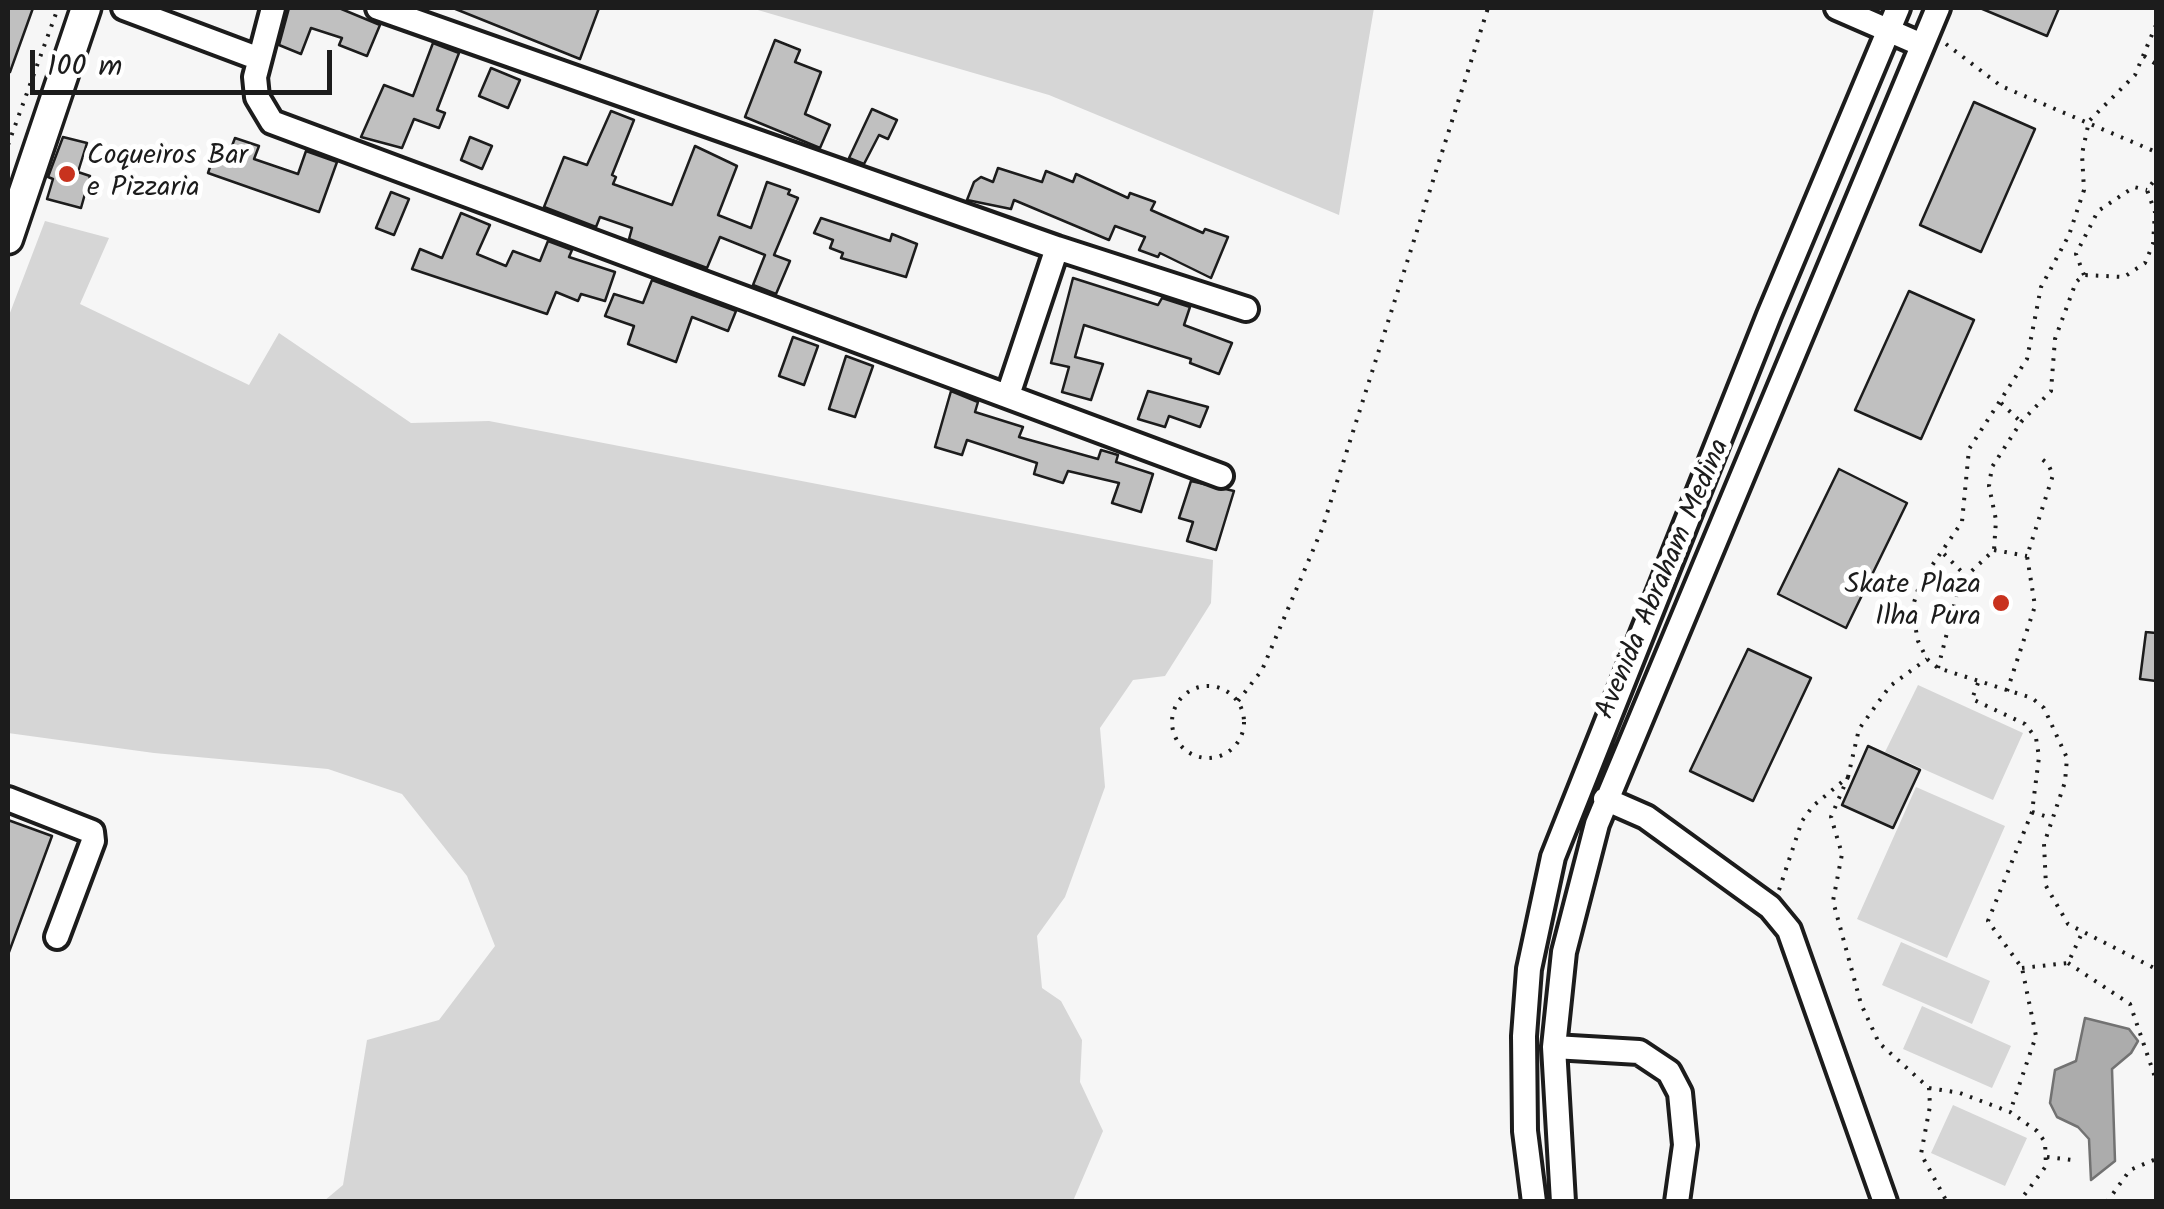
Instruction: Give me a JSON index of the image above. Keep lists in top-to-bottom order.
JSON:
{
  "streets": {
    "street": ["Avenida Abraham Medina"]
  },
  "places": ["Coqueiros Bar e Pizzaria", "Skate Plaza Ilha Pura"],
  "scale_bar": "100 m"
}
